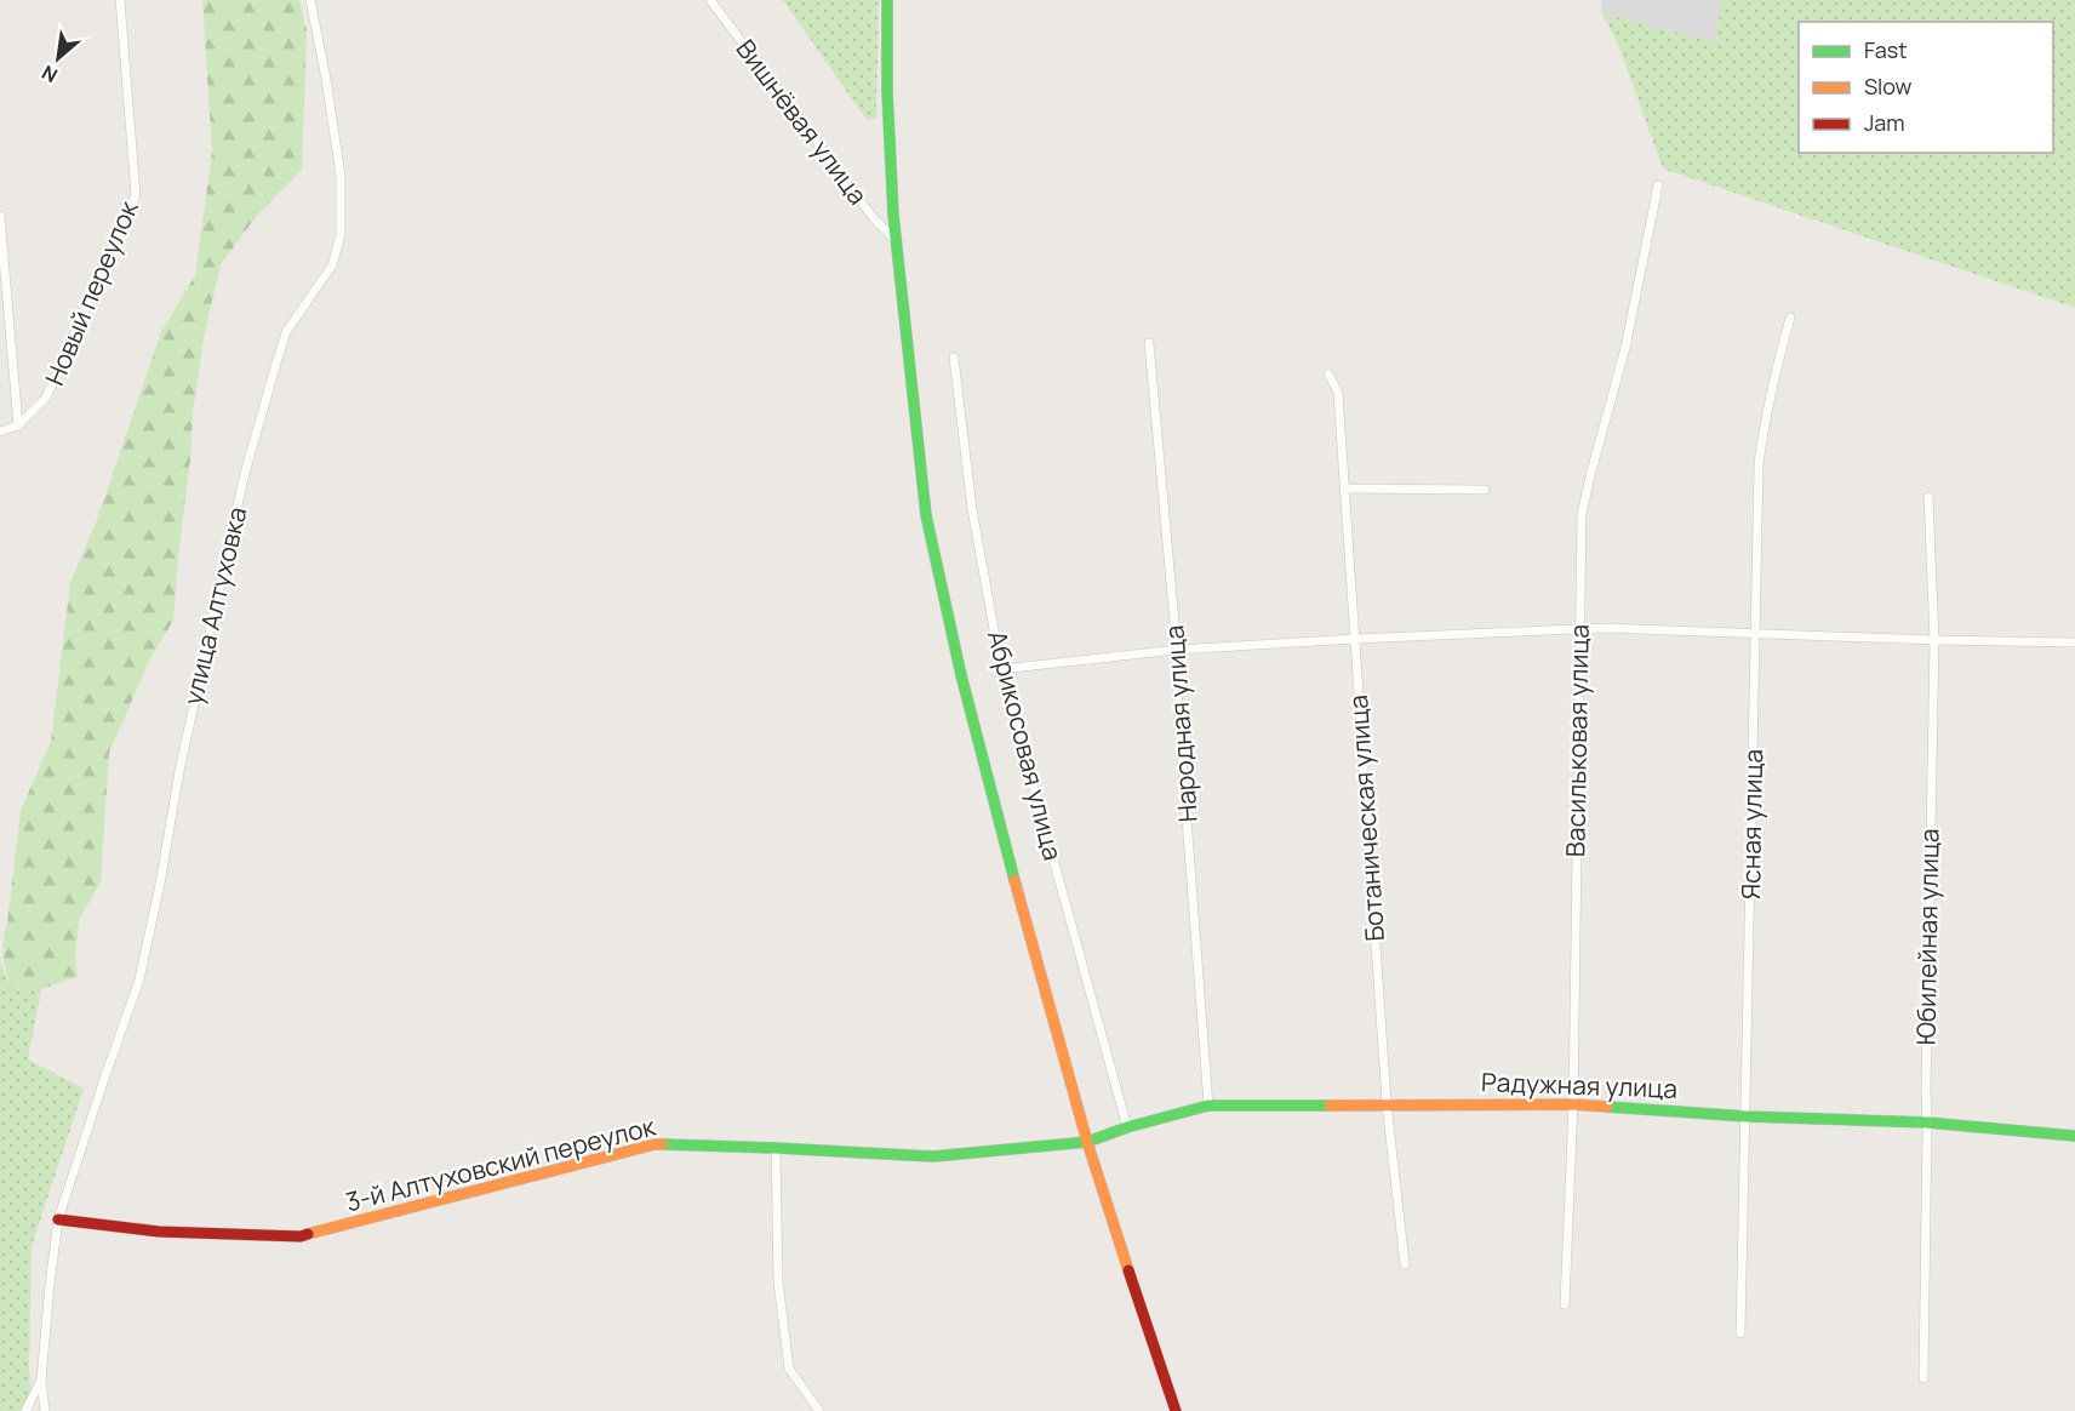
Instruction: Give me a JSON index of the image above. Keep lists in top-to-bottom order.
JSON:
{
  "streets": {
    "street": [
      "Вишнёвая улица",
      "Новый переулок",
      "улица Алтуховка",
      "Народная улица",
      "Васильковая улица",
      "Абрикосовая улица",
      "Ботаническая улица",
      "Ясная улица",
      "Юбилейная улица",
      "Радужная улица",
      "3-й Алтуховский переулок"
    ]
  },
  "crossings": [
    ["улица Алтуховка", "3-й Алтуховский переулок"],
    ["Народная улица", "Радужная улица"],
    ["Васильковая улица", "Радужная улица"],
    ["Абрикосовая улица", "Радужная улица"],
    ["Ботаническая улица", "Радужная улица"],
    ["Ясная улица", "Радужная улица"],
    ["Юбилейная улица", "Радужная улица"],
    ["Радужная улица", "3-й Алтуховский переулок"]
  ],
  "legend": ["Fast", "Slow", "Jam"],
  "north": "bottom left"
}
